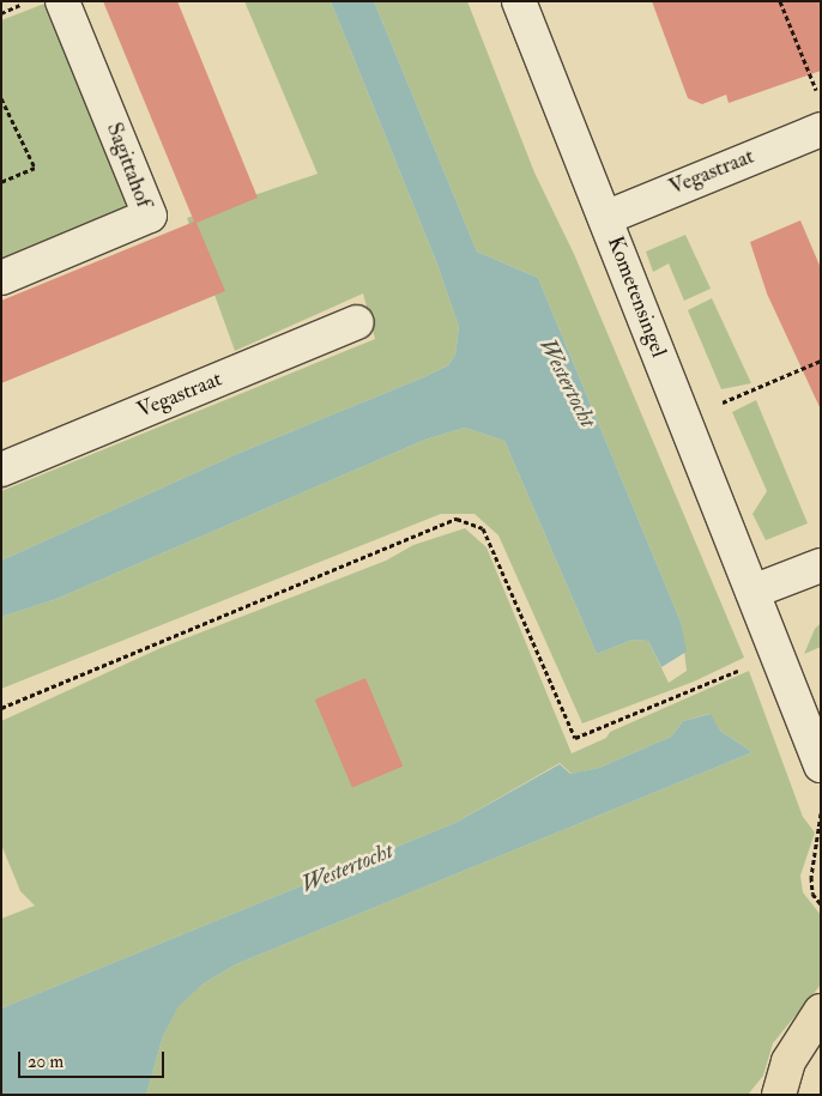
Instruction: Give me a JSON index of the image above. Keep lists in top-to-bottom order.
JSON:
{
  "streets": {
    "street": ["Sagittahof", "Vegastraat", "Kometensingel"]
  },
  "crossings": [
    ["Vegastraat", "Kometensingel"]
  ],
  "water": ["Westertocht"],
  "scale_bar": "20 m"
}
